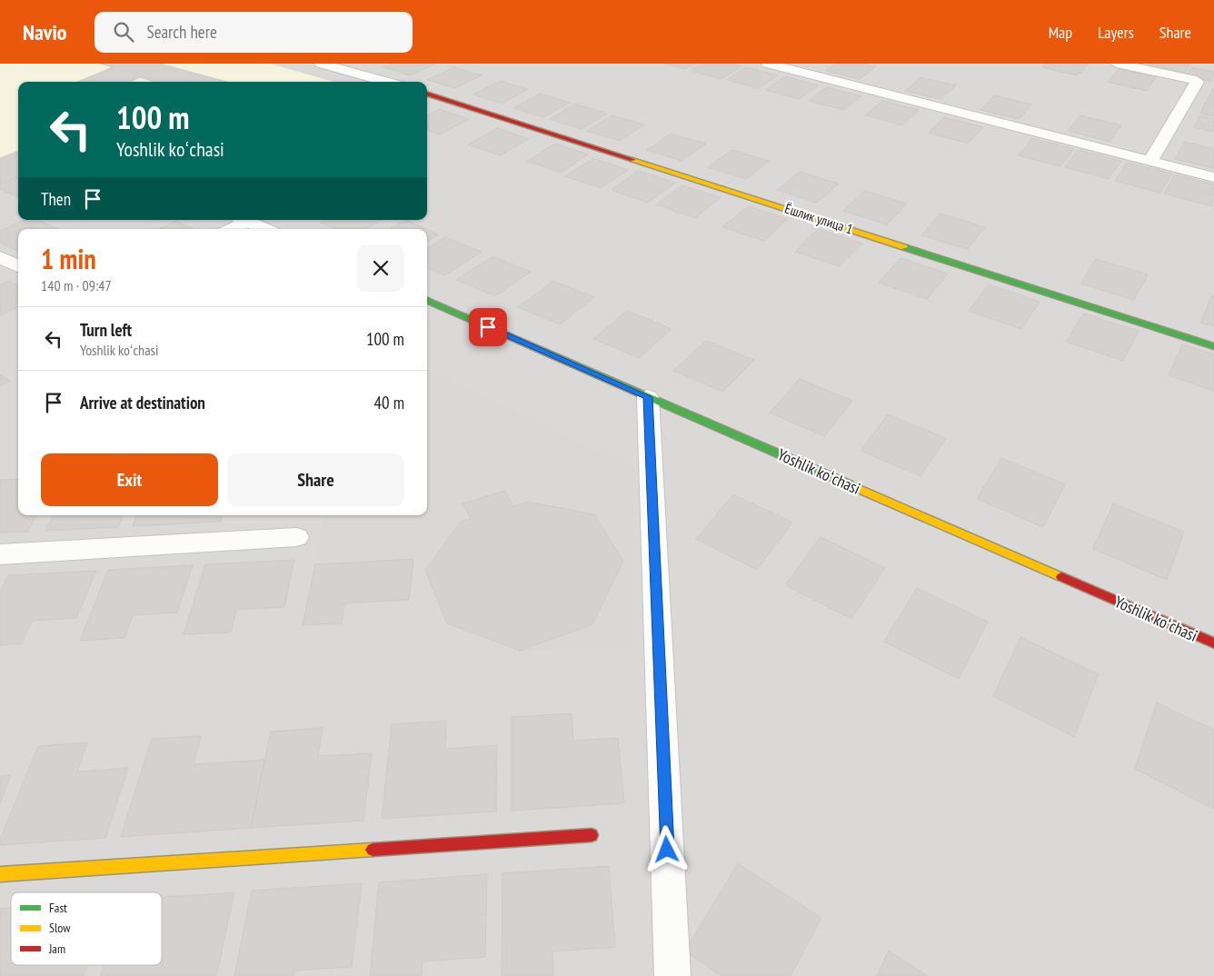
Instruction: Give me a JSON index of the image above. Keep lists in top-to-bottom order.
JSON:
{
  "streets": {
    "street": ["Ёшлик улица 1", "Yoshlik koʻchasi"]
  },
  "legend": ["Fast", "Slow", "Jam"],
  "page": {
    "header": "Navio",
    "search": "Search here",
    "nav": ["Map", "Layers", "Share"],
    "turn": ["100 m", "Yoshlik koʻchasi"],
    "then": "Then",
    "heading": ["1 min", "140 m · 09:47"],
    "list": [
      {
        "name": "Turn left",
        "note": "Yoshlik koʻchasi",
        "value": "100 m"
      },
      {
        "name": "Arrive at destination",
        "value": "40 m"
      }
    ],
    "buttons": ["Exit", "Share"]
  }
}
